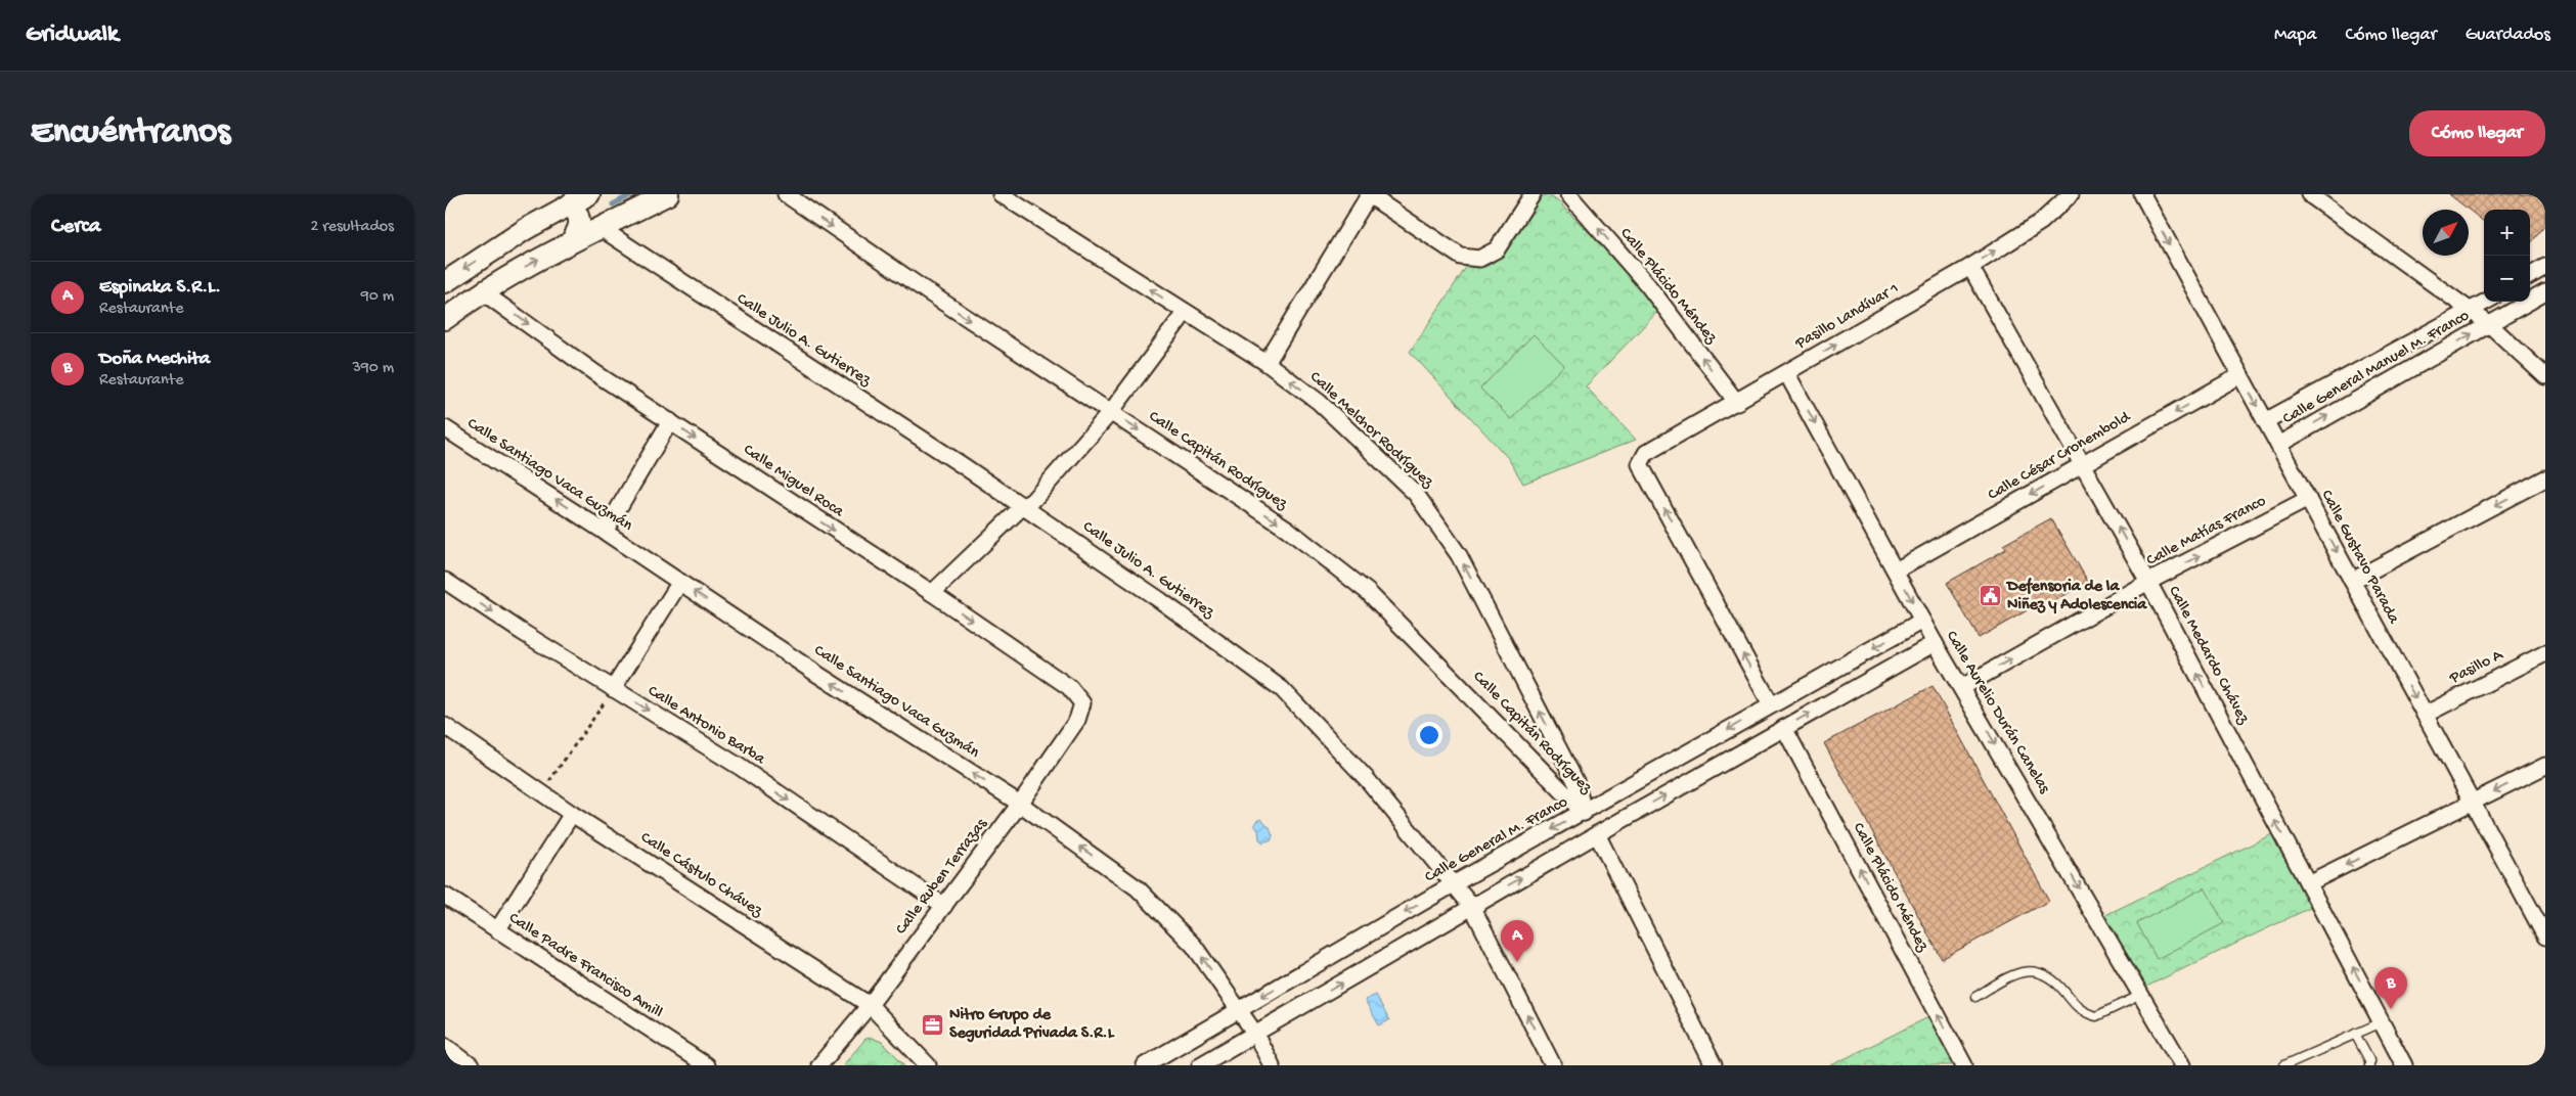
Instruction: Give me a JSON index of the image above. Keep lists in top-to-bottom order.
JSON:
{
  "streets": {
    "street": [
      "Calle Plácido Méndez",
      "Pasillo Landívar 1",
      "Calle Julio A. Gutierrez",
      "Calle General Manuel M. Franco",
      "Calle Melchor Rodríguez",
      "Calle César Cronembold",
      "Calle Capitán Rodríguez",
      "Calle Santiago Vaca Guzmán",
      "Calle Miguel Roca",
      "Calle Matías Franco",
      "Calle Gustavo Parada",
      "Calle Medardo Chávez",
      "Pasillo A",
      "Calle Aurelio Durán Canelas",
      "Calle Antonio Barba",
      "Calle General M. Franco",
      "Calle Cástulo Chávez",
      "Calle Ruben Terrazas",
      "Calle Padre Francisco Amill"
    ]
  },
  "crossings": [
    ["Calle Plácido Méndez", "Pasillo Landívar 1"],
    ["Pasillo Landívar 1", "Calle Medardo Chávez"],
    ["Pasillo Landívar 1", "Calle Aurelio Durán Canelas"],
    ["Pasillo Landívar 1", "Calle General M. Franco"],
    ["Calle Julio A. Gutierrez", "Calle General M. Franco"],
    ["Calle General Manuel M. Franco", "Calle Gustavo Parada"],
    ["Calle Melchor Rodríguez", "Calle Capitán Rodríguez"],
    ["Calle Melchor Rodríguez", "Calle General M. Franco"],
    ["Calle César Cronembold", "Calle Gustavo Parada"],
    ["Calle César Cronembold", "Calle Medardo Chávez"],
    ["Calle César Cronembold", "Calle Aurelio Durán Canelas"],
    ["Calle Capitán Rodríguez", "Calle General M. Franco"],
    ["Calle Santiago Vaca Guzmán", "Calle General M. Franco"],
    ["Calle Santiago Vaca Guzmán", "Calle Ruben Terrazas"],
    ["Calle Miguel Roca", "Calle Ruben Terrazas"],
    ["Calle Matías Franco", "Calle Gustavo Parada"],
    ["Calle Matías Franco", "Calle Medardo Chávez"],
    ["Calle Matías Franco", "Calle Aurelio Durán Canelas"],
    ["Calle Gustavo Parada", "Pasillo A"],
    ["Calle Aurelio Durán Canelas", "Calle General M. Franco"],
    ["Calle Antonio Barba", "Calle Ruben Terrazas"],
    ["Calle Cástulo Chávez", "Calle Ruben Terrazas"]
  ],
  "one_way": [
    "Calle Plácido Méndez",
    "Calle Melchor Rodríguez",
    "Calle César Cronembold",
    "Calle Capitán Rodríguez",
    "Calle Santiago Vaca Guzmán",
    "Calle Miguel Roca",
    "Calle Matías Franco",
    "Calle Gustavo Parada",
    "Calle Medardo Chávez",
    "Calle Aurelio Durán Canelas",
    "Calle Antonio Barba"
  ],
  "places": {
    "public building": ["Defensoria de la Niñez y Adolescencia"],
    "office": ["Nitro Grupo de Seguridad Privada S.R.L"]
  },
  "north": "top right",
  "page": {
    "header": "Gridwalk",
    "nav": ["Mapa", "Cómo llegar", "Guardados"],
    "buttons": "Cómo llegar",
    "title": "Encuéntranos",
    "heading": ["Cerca", "2 resultados"],
    "map_buttons": ["+", "−"],
    "list": [
      {
        "mark": "A",
        "name": "Espinaka S.R.L.",
        "note": "Restaurante",
        "value": "90 m"
      },
      {
        "mark": "B",
        "name": "Doña Mechita",
        "note": "Restaurante",
        "value": "390 m"
      }
    ],
    "pins": ["A", "B"]
  }
}
